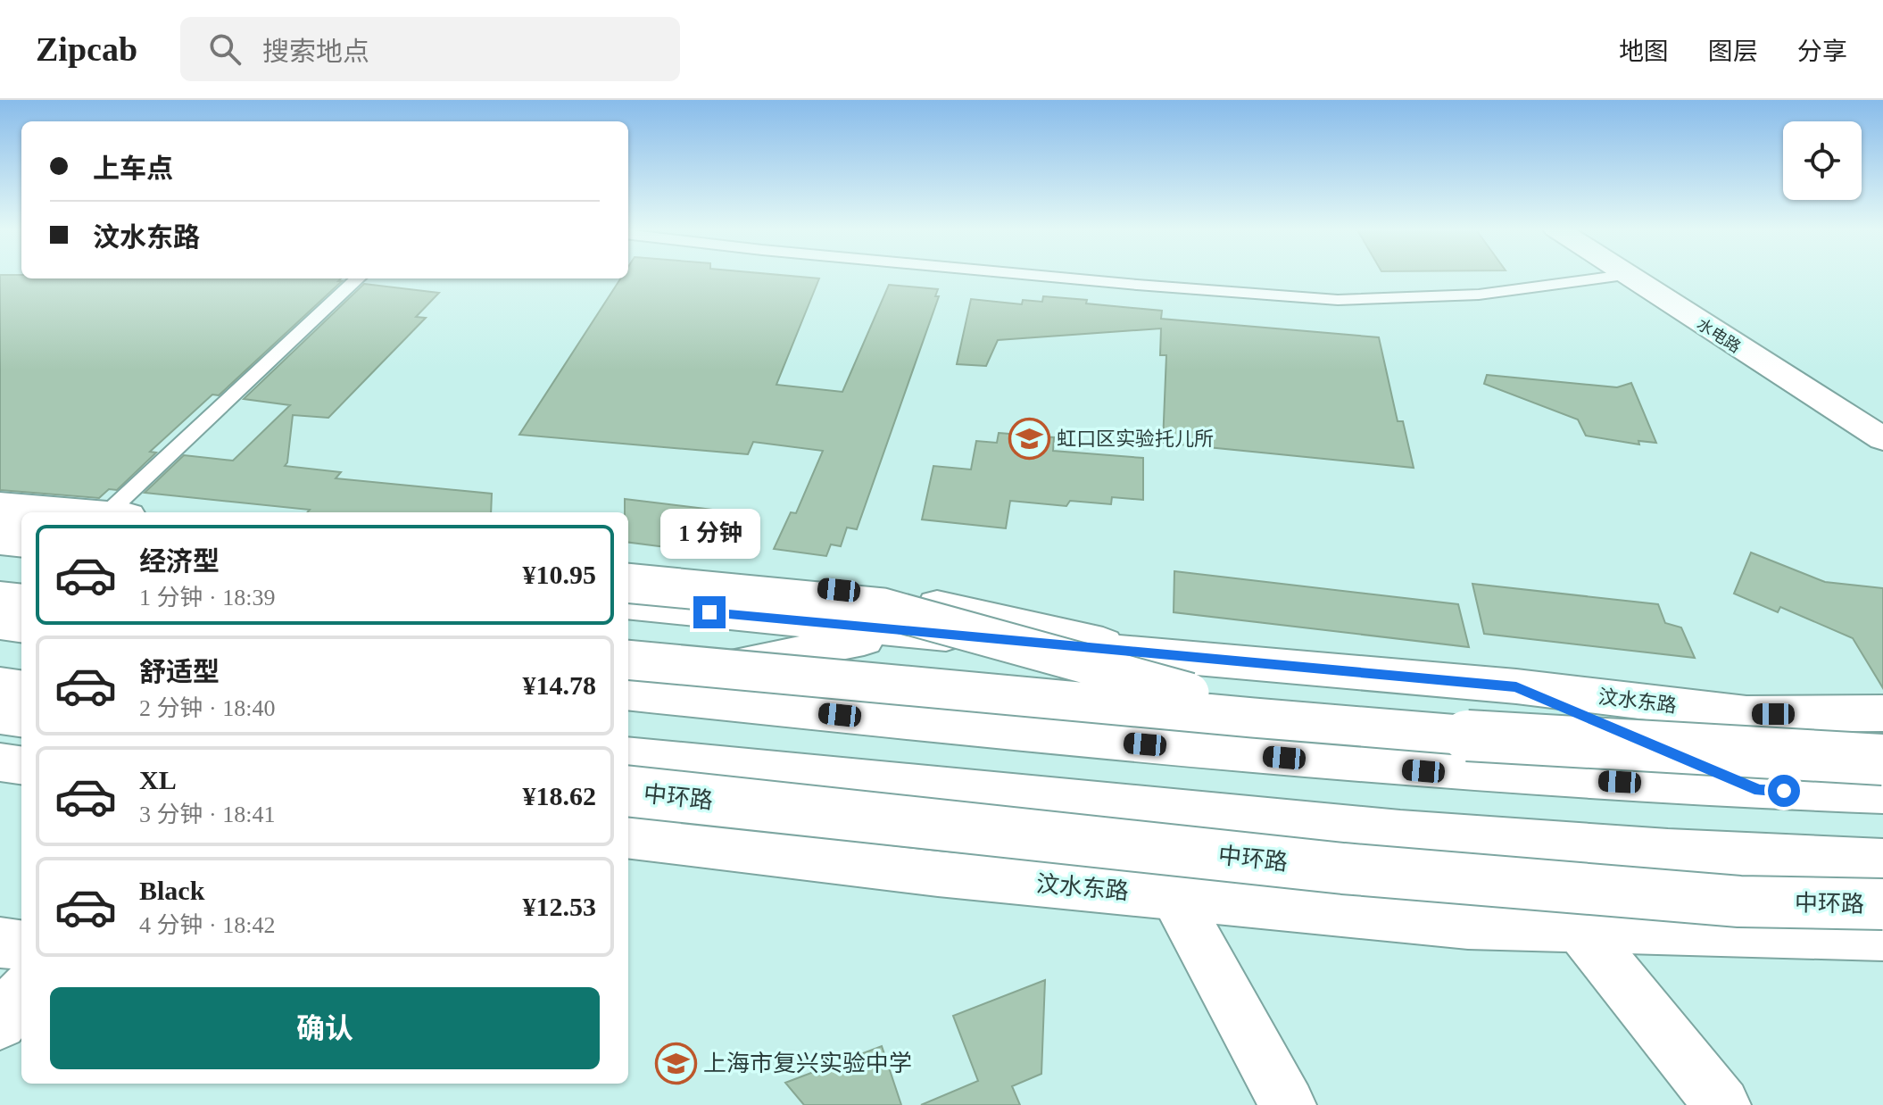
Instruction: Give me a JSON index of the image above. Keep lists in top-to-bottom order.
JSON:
{
  "streets": {
    "main road": ["水电路", "汶水东路", "中环路"]
  },
  "places": {
    "school or university": ["虹口区实验托儿所", "上海市复兴实验中学"]
  },
  "page": {
    "header": "Zipcab",
    "search": "搜索地点",
    "nav": ["地图", "图层", "分享"],
    "banner": ["上车点", "汶水东路"],
    "bubble": "1 分钟",
    "list": [
      {
        "name": "经济型",
        "note": "1 分钟 · 18:39",
        "value": "¥10.95"
      },
      {
        "name": "舒适型",
        "note": "2 分钟 · 18:40",
        "value": "¥14.78"
      },
      {
        "name": "XL",
        "note": "3 分钟 · 18:41",
        "value": "¥18.62"
      },
      {
        "name": "Black",
        "note": "4 分钟 · 18:42",
        "value": "¥12.53"
      }
    ],
    "buttons": "确认"
  }
}
